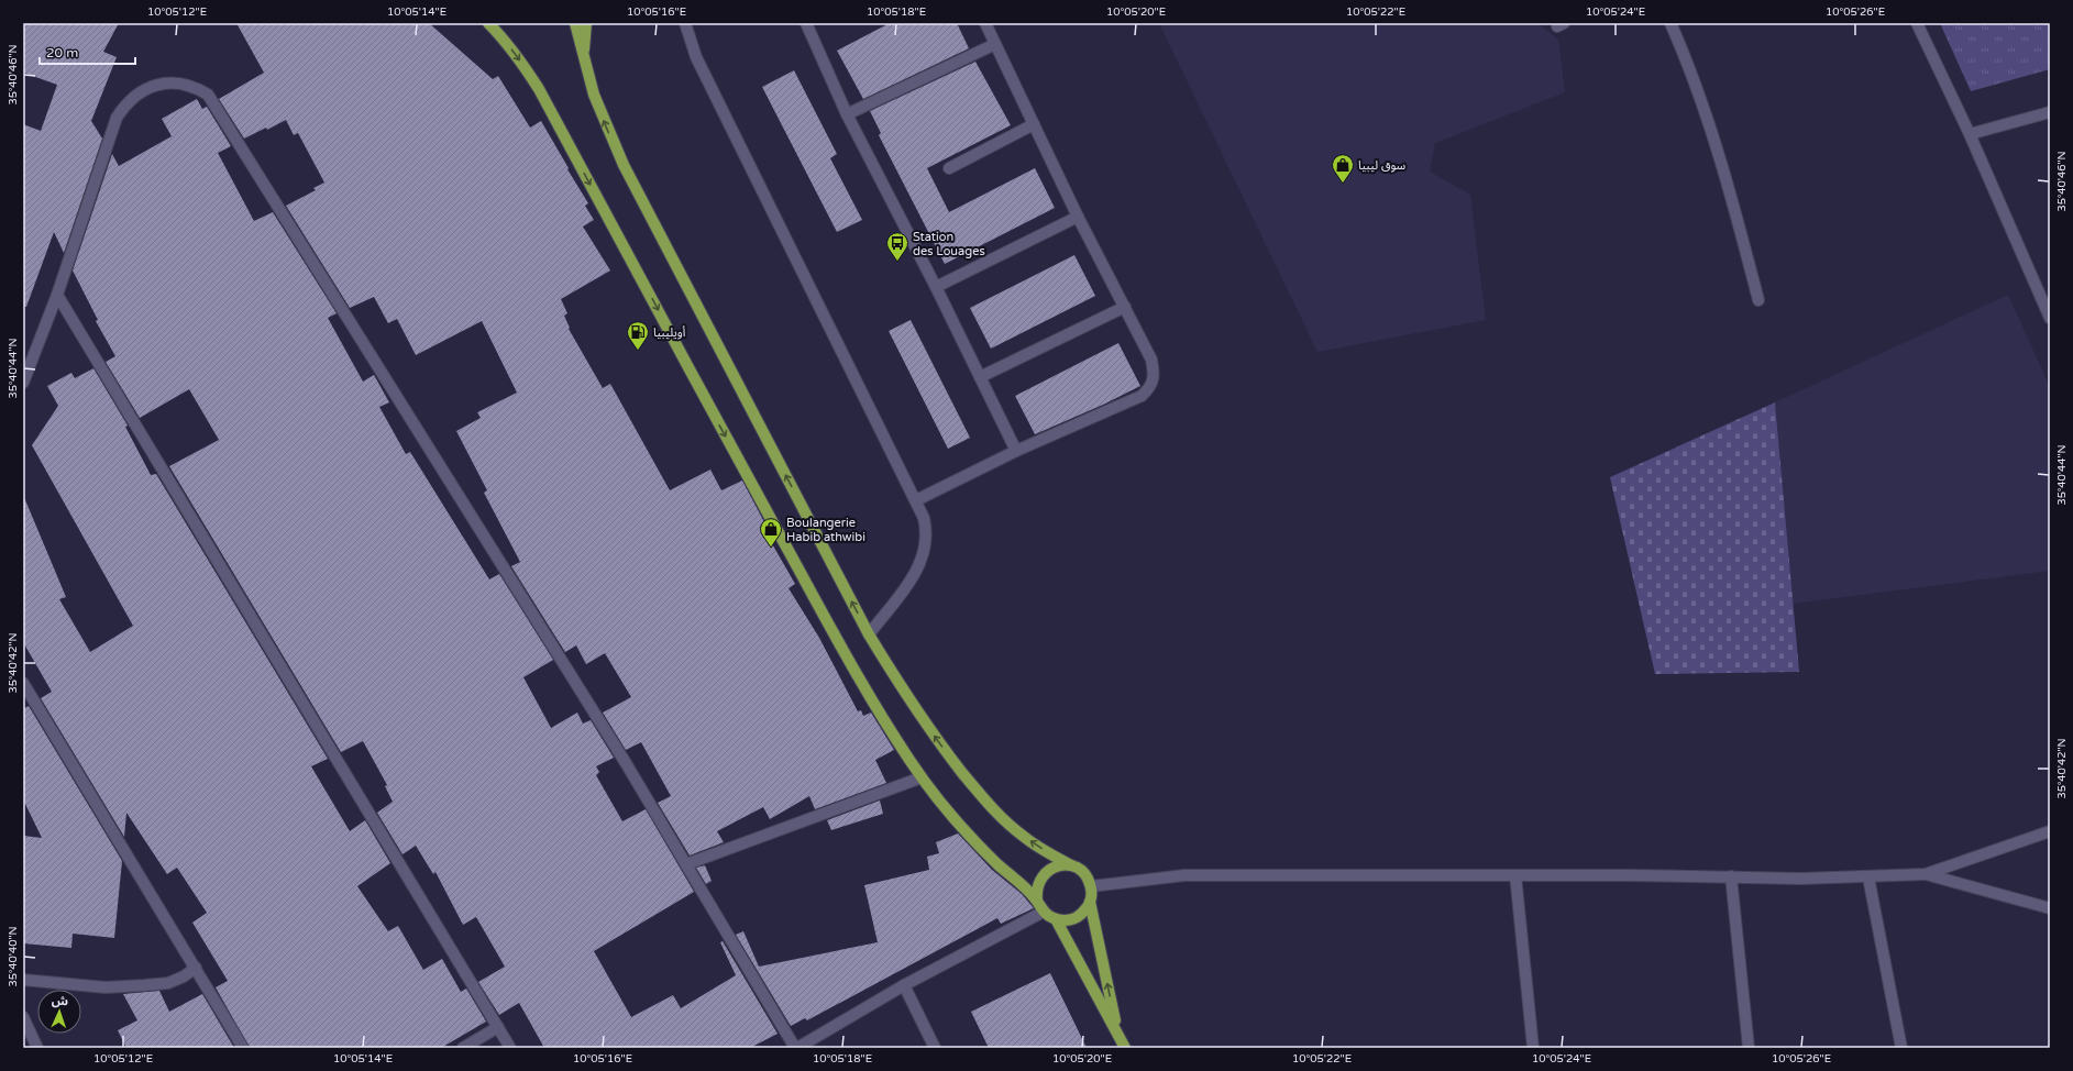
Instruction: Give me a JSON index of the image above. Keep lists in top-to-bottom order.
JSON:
{
  "places": {
    "shop": ["سوق ليبيا", "Boulangerie Habib athwibi"],
    "bus stop": ["Station des Louages"],
    "fuel station": ["أويليبيا"]
  },
  "scale_bar": "20 m",
  "north": "top",
  "coordinates": [
    "10°05'12\"E",
    "10°05'14\"E",
    "10°05'16\"E",
    "10°05'18\"E",
    "10°05'20\"E",
    "10°05'22\"E",
    "10°05'24\"E",
    "10°05'26\"E",
    "35°40'46\"N",
    "35°40'44\"N",
    "35°40'42\"N",
    "35°40'40\"N"
  ]
}
